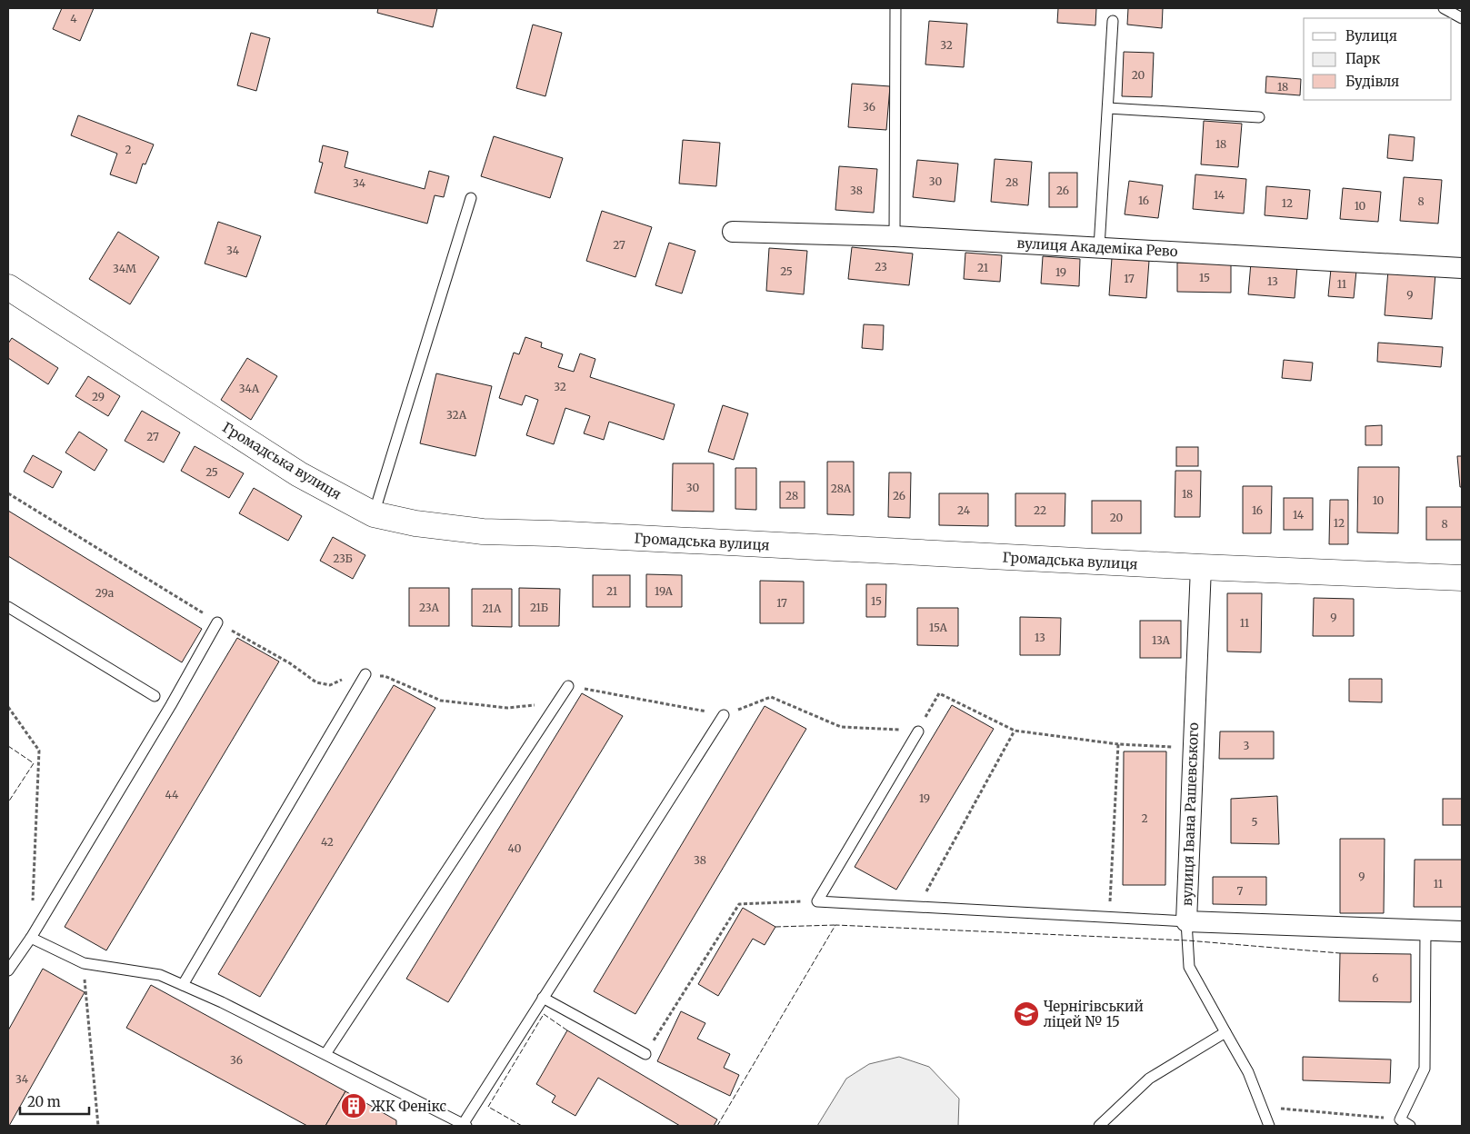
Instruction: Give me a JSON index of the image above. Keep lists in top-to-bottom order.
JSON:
{
  "streets": {
    "street": ["вулиця Академіка Рево", "Громадська вулиця", "вулиця Івана Рашевського"]
  },
  "crossings": [
    ["Громадська вулиця", "вулиця Івана Рашевського"]
  ],
  "places": {
    "school or university": ["Чернігівський ліцей № 15"],
    "building": ["ЖК Фенікс"]
  },
  "house_numbers": [
    "4",
    "32",
    "20",
    "18",
    "36",
    "18",
    "2",
    "30",
    "28",
    "34",
    "38",
    "26",
    "14",
    "16",
    "8",
    "12",
    "10",
    "27",
    "34",
    "23",
    "21",
    "34М",
    "25",
    "19",
    "15",
    "17",
    "13",
    "11",
    "9",
    "32",
    "34А",
    "29",
    "32А",
    "27",
    "25",
    "30",
    "28А",
    "18",
    "28",
    "26",
    "10",
    "24",
    "22",
    "16",
    "14",
    "20",
    "12",
    "8",
    "23Б",
    "21",
    "19А",
    "29а",
    "15",
    "17",
    "23А",
    "21Б",
    "21А",
    "9",
    "11",
    "15А",
    "13",
    "13А",
    "3",
    "44",
    "19",
    "2",
    "5",
    "42",
    "40",
    "38",
    "9",
    "11",
    "7",
    "6",
    "36",
    "34"
  ],
  "legend": ["Вулиця", "Парк", "Будівля"],
  "scale_bar": "20 m"
}
